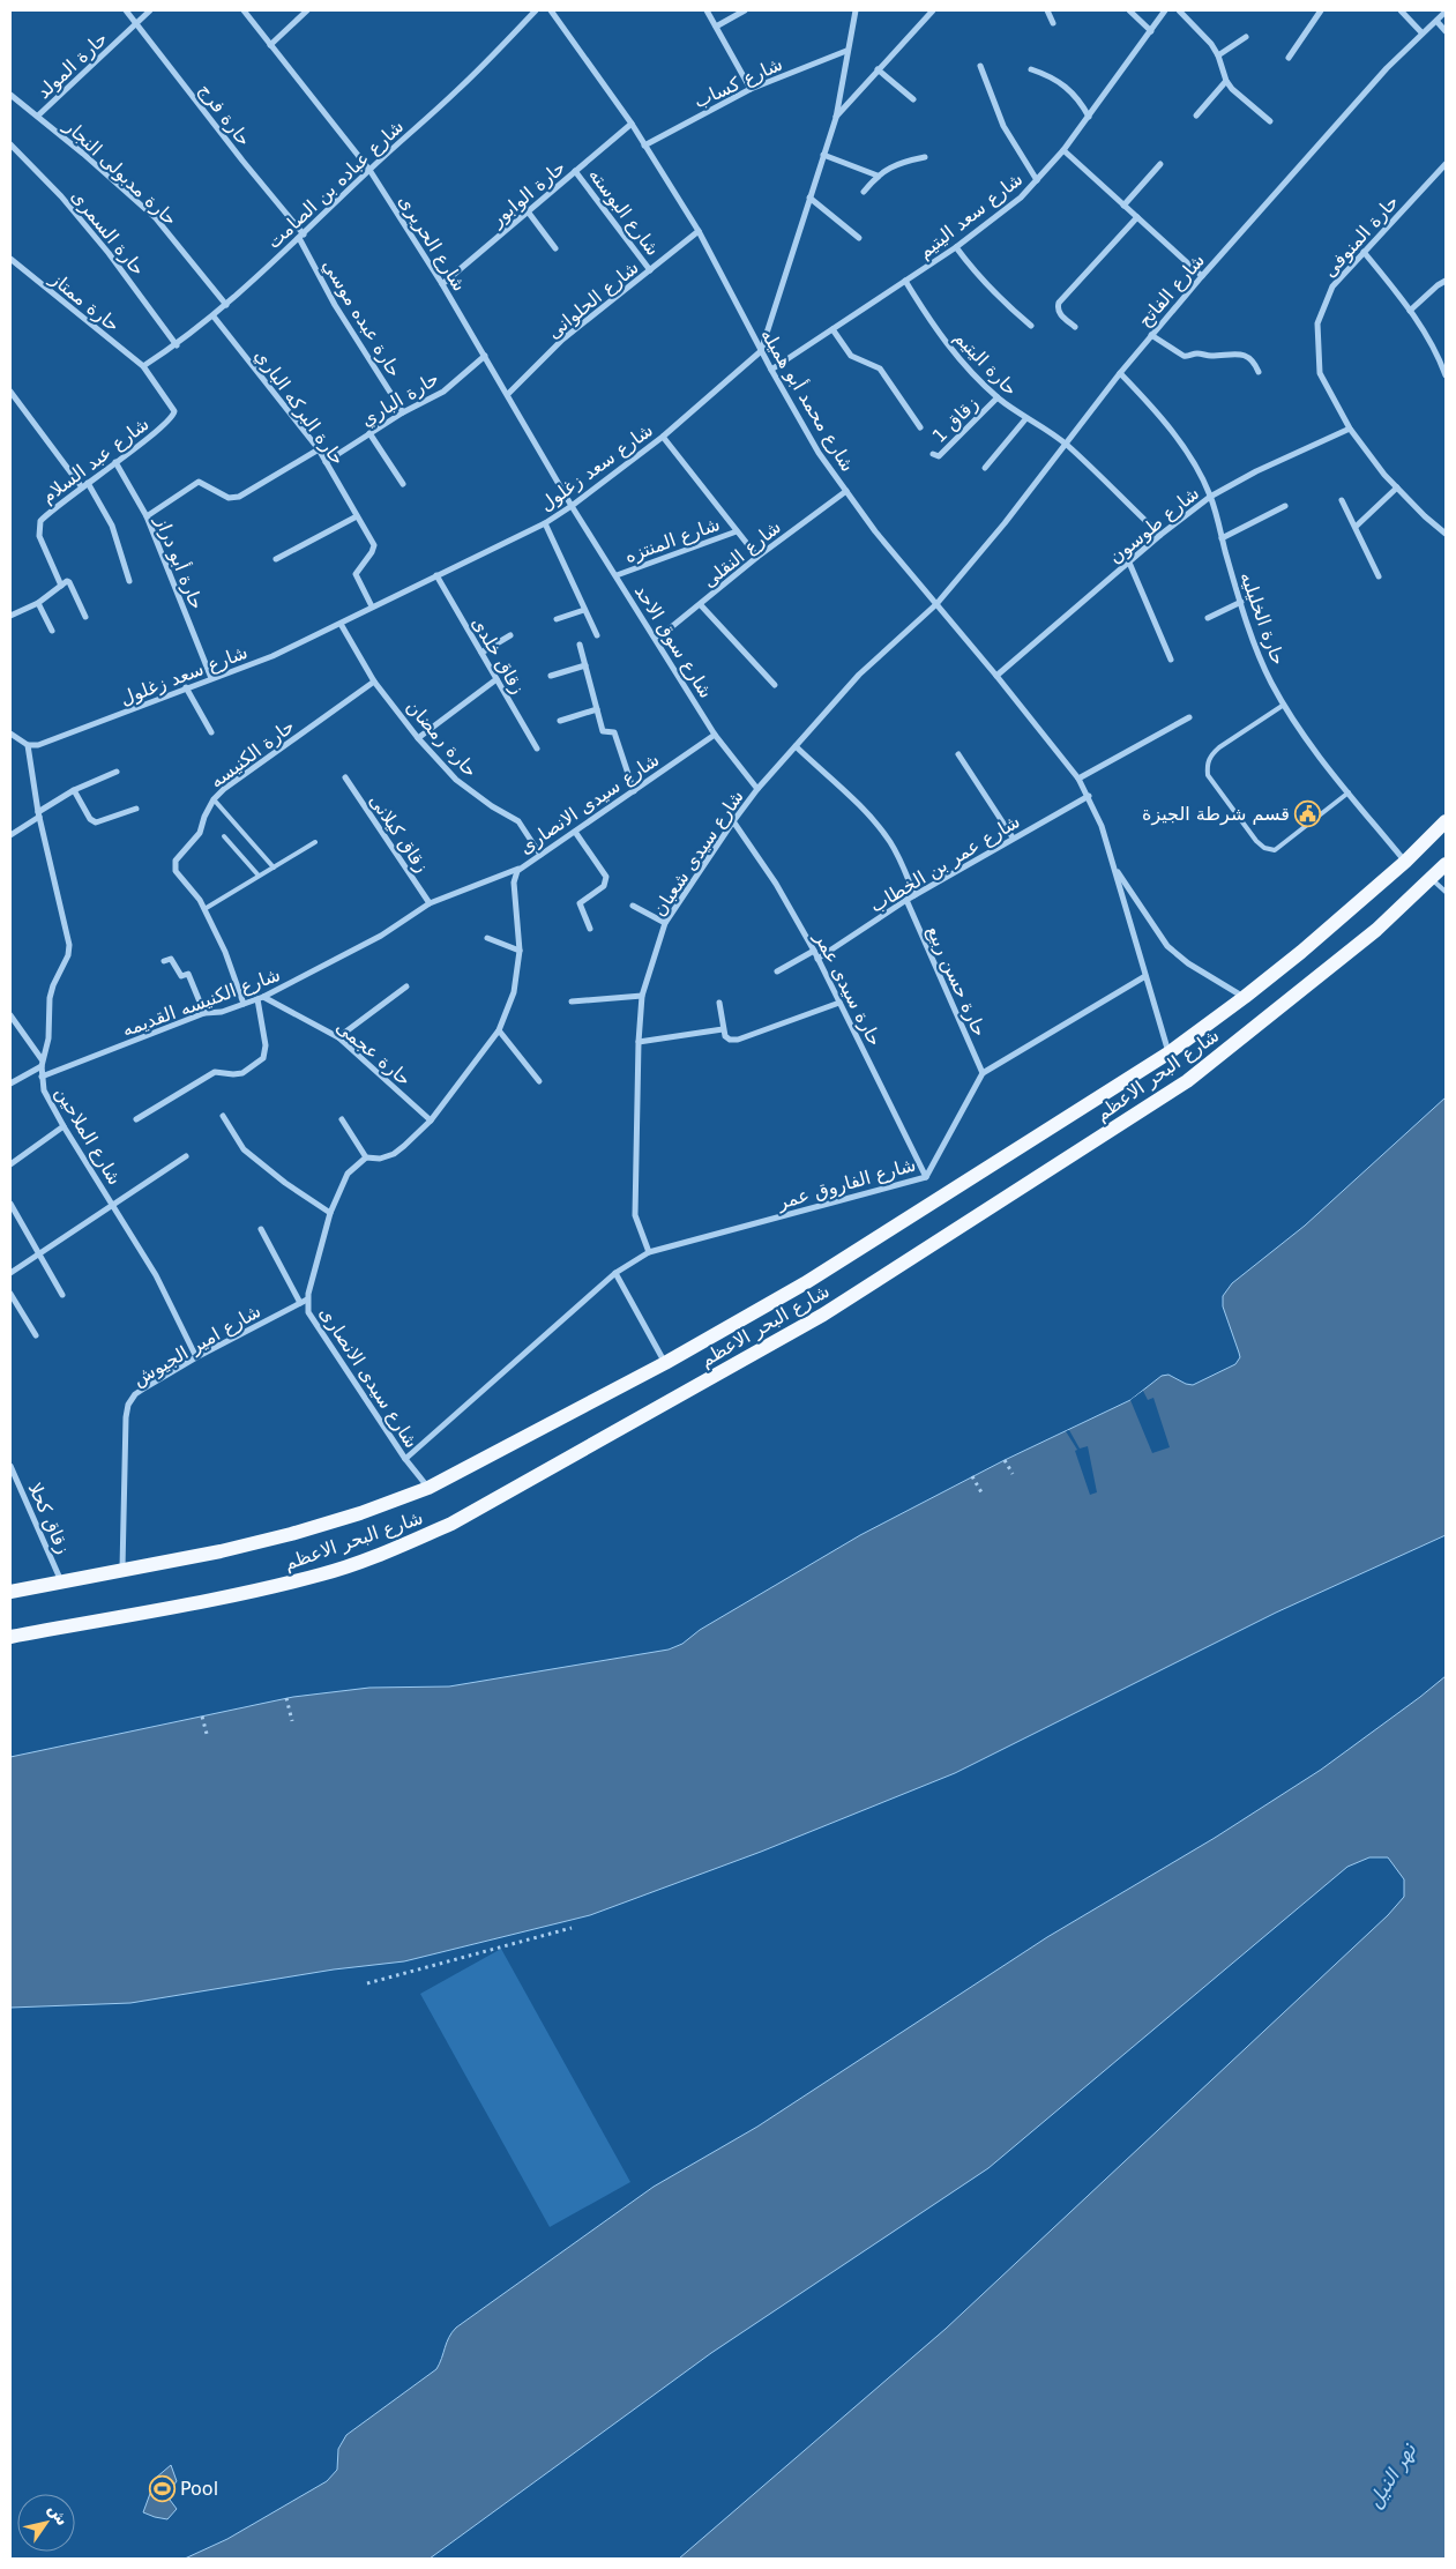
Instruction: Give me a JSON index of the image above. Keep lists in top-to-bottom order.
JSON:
{
  "streets": {
    "main road": ["شارع البحر الاعظم"],
    "street": [
      "حارة المولد",
      "شارع كساب",
      "حارة فرج",
      "حارة مدبولى النجار",
      "شارع عباده بن الصامت",
      "حارة الوابور",
      "شارع البوسته",
      "شارع سعد اليتيم",
      "حارة السمرى",
      "حارة المنوفى",
      "شارع الحريرى",
      "شارع الفاتح",
      "شارع الحلوانى",
      "حارة ممتاز",
      "حارة عبده موسي",
      "حارة اليتيم",
      "حارة الباري",
      "شارع محمد أبو هميله",
      "حارة البركه الباري",
      "زقاق 1",
      "شارع عبد السلام",
      "شارع سعد زغلول",
      "شارع طوسون",
      "شارع المنتزه",
      "شارع النقلى",
      "حارة أبو دراز",
      "حارة الخليليه",
      "شارع سوق الاحد",
      "زقاق خلدى",
      "حارة رمضان",
      "حارة الكنيسه",
      "شارع سيدى الانصارى",
      "زقاق كيلانى",
      "شارع سيدى شعبان",
      "شارع عمر بن الخطاب",
      "حارة حسن ربيع",
      "حارة سيدى عمر",
      "شارع الكنيسه القديمه",
      "حارة عجمى",
      "شارع الملاحين",
      "شارع الفاروق عمر",
      "شارع امير الجيوش",
      "زقاق كحلا"
    ]
  },
  "crossings": [
    ["حارة المولد", "حارة فرج"],
    ["حارة المولد", "حارة مدبولى النجار"],
    ["شارع كساب", "شارع محمد أبو هميله"],
    ["حارة فرج", "شارع عباده بن الصامت"],
    ["حارة فرج", "حارة عبده موسي"],
    ["حارة مدبولى النجار", "شارع عباده بن الصامت"],
    ["شارع عباده بن الصامت", "حارة السمرى"],
    ["شارع عباده بن الصامت", "شارع الحريرى"],
    ["شارع عباده بن الصامت", "حارة ممتاز"],
    ["شارع عباده بن الصامت", "حارة عبده موسي"],
    ["شارع عباده بن الصامت", "حارة البركه الباري"],
    ["شارع عباده بن الصامت", "شارع عبد السلام"],
    ["حارة الوابور", "شارع البوسته"],
    ["حارة الوابور", "شارع الحريرى"],
    ["حارة الوابور", "شارع محمد أبو هميله"],
    ["شارع البوسته", "شارع الحلوانى"],
    ["شارع سعد اليتيم", "حارة اليتيم"],
    ["شارع سعد اليتيم", "شارع محمد أبو هميله"],
    ["حارة المنوفى", "شارع طوسون"],
    ["شارع الحريرى", "شارع الحلوانى"],
    ["شارع الحريرى", "حارة الباري"],
    ["شارع الحريرى", "شارع سعد زغلول"],
    ["شارع الحريرى", "شارع سوق الاحد"],
    ["شارع الفاتح", "حارة اليتيم"],
    ["شارع الفاتح", "شارع محمد أبو هميله"],
    ["شارع الفاتح", "حارة الخليليه"],
    ["شارع الفاتح", "شارع سيدى شعبان"],
    ["شارع الحلوانى", "شارع محمد أبو هميله"],
    ["حارة ممتاز", "شارع عبد السلام"],
    ["حارة عبده موسي", "حارة الباري"],
    ["حارة اليتيم", "زقاق 1"],
    ["حارة اليتيم", "شارع طوسون"],
    ["حارة الباري", "حارة البركه الباري"],
    ["شارع محمد أبو هميله", "شارع سعد زغلول"],
    ["شارع محمد أبو هميله", "شارع طوسون"],
    ["شارع محمد أبو هميله", "شارع النقلى"],
    ["شارع محمد أبو هميله", "شارع سيدى شعبان"],
    ["شارع محمد أبو هميله", "شارع عمر بن الخطاب"],
    ["شارع محمد أبو هميله", "شارع البحر الاعظم"],
    ["حارة البركه الباري", "شارع سعد زغلول"],
    ["شارع عبد السلام", "حارة أبو دراز"],
    ["شارع سعد زغلول", "حارة أبو دراز"],
    ["شارع سعد زغلول", "شارع سوق الاحد"],
    ["شارع سعد زغلول", "زقاق خلدى"],
    ["شارع سعد زغلول", "حارة رمضان"],
    ["شارع سعد زغلول", "شارع الملاحين"],
    ["شارع طوسون", "حارة الخليليه"],
    ["شارع المنتزه", "شارع سوق الاحد"],
    ["شارع النقلى", "شارع سوق الاحد"],
    ["حارة الخليليه", "شارع البحر الاعظم"],
    ["شارع سوق الاحد", "شارع سيدى الانصارى"],
    ["شارع سوق الاحد", "شارع سيدى شعبان"],
    ["حارة رمضان", "حارة الكنيسه"],
    ["حارة رمضان", "شارع سيدى الانصارى"],
    ["شارع سيدى الانصارى", "شارع الكنيسه القديمه"],
    ["شارع سيدى الانصارى", "حارة عجمى"],
    ["شارع سيدى الانصارى", "شارع البحر الاعظم"],
    ["شارع سيدى الانصارى", "شارع امير الجيوش"],
    ["زقاق كيلانى", "شارع الكنيسه القديمه"],
    ["شارع سيدى شعبان", "حارة سيدى عمر"],
    ["شارع سيدى شعبان", "شارع الفاروق عمر"],
    ["شارع عمر بن الخطاب", "حارة حسن ربيع"],
    ["شارع عمر بن الخطاب", "حارة سيدى عمر"],
    ["حارة حسن ربيع", "شارع الفاروق عمر"],
    ["حارة سيدى عمر", "شارع الفاروق عمر"],
    ["شارع الكنيسه القديمه", "حارة عجمى"],
    ["شارع الكنيسه القديمه", "شارع الملاحين"],
    ["شارع البحر الاعظم", "شارع امير الجيوش"],
    ["شارع البحر الاعظم", "زقاق كحلا"],
    ["شارع الملاحين", "شارع امير الجيوش"]
  ],
  "water": ["نهر النيل"],
  "places": {
    "public building": ["قسم شرطة الجيزة"],
    "sports": ["Pool"]
  },
  "north": "top right"
}
